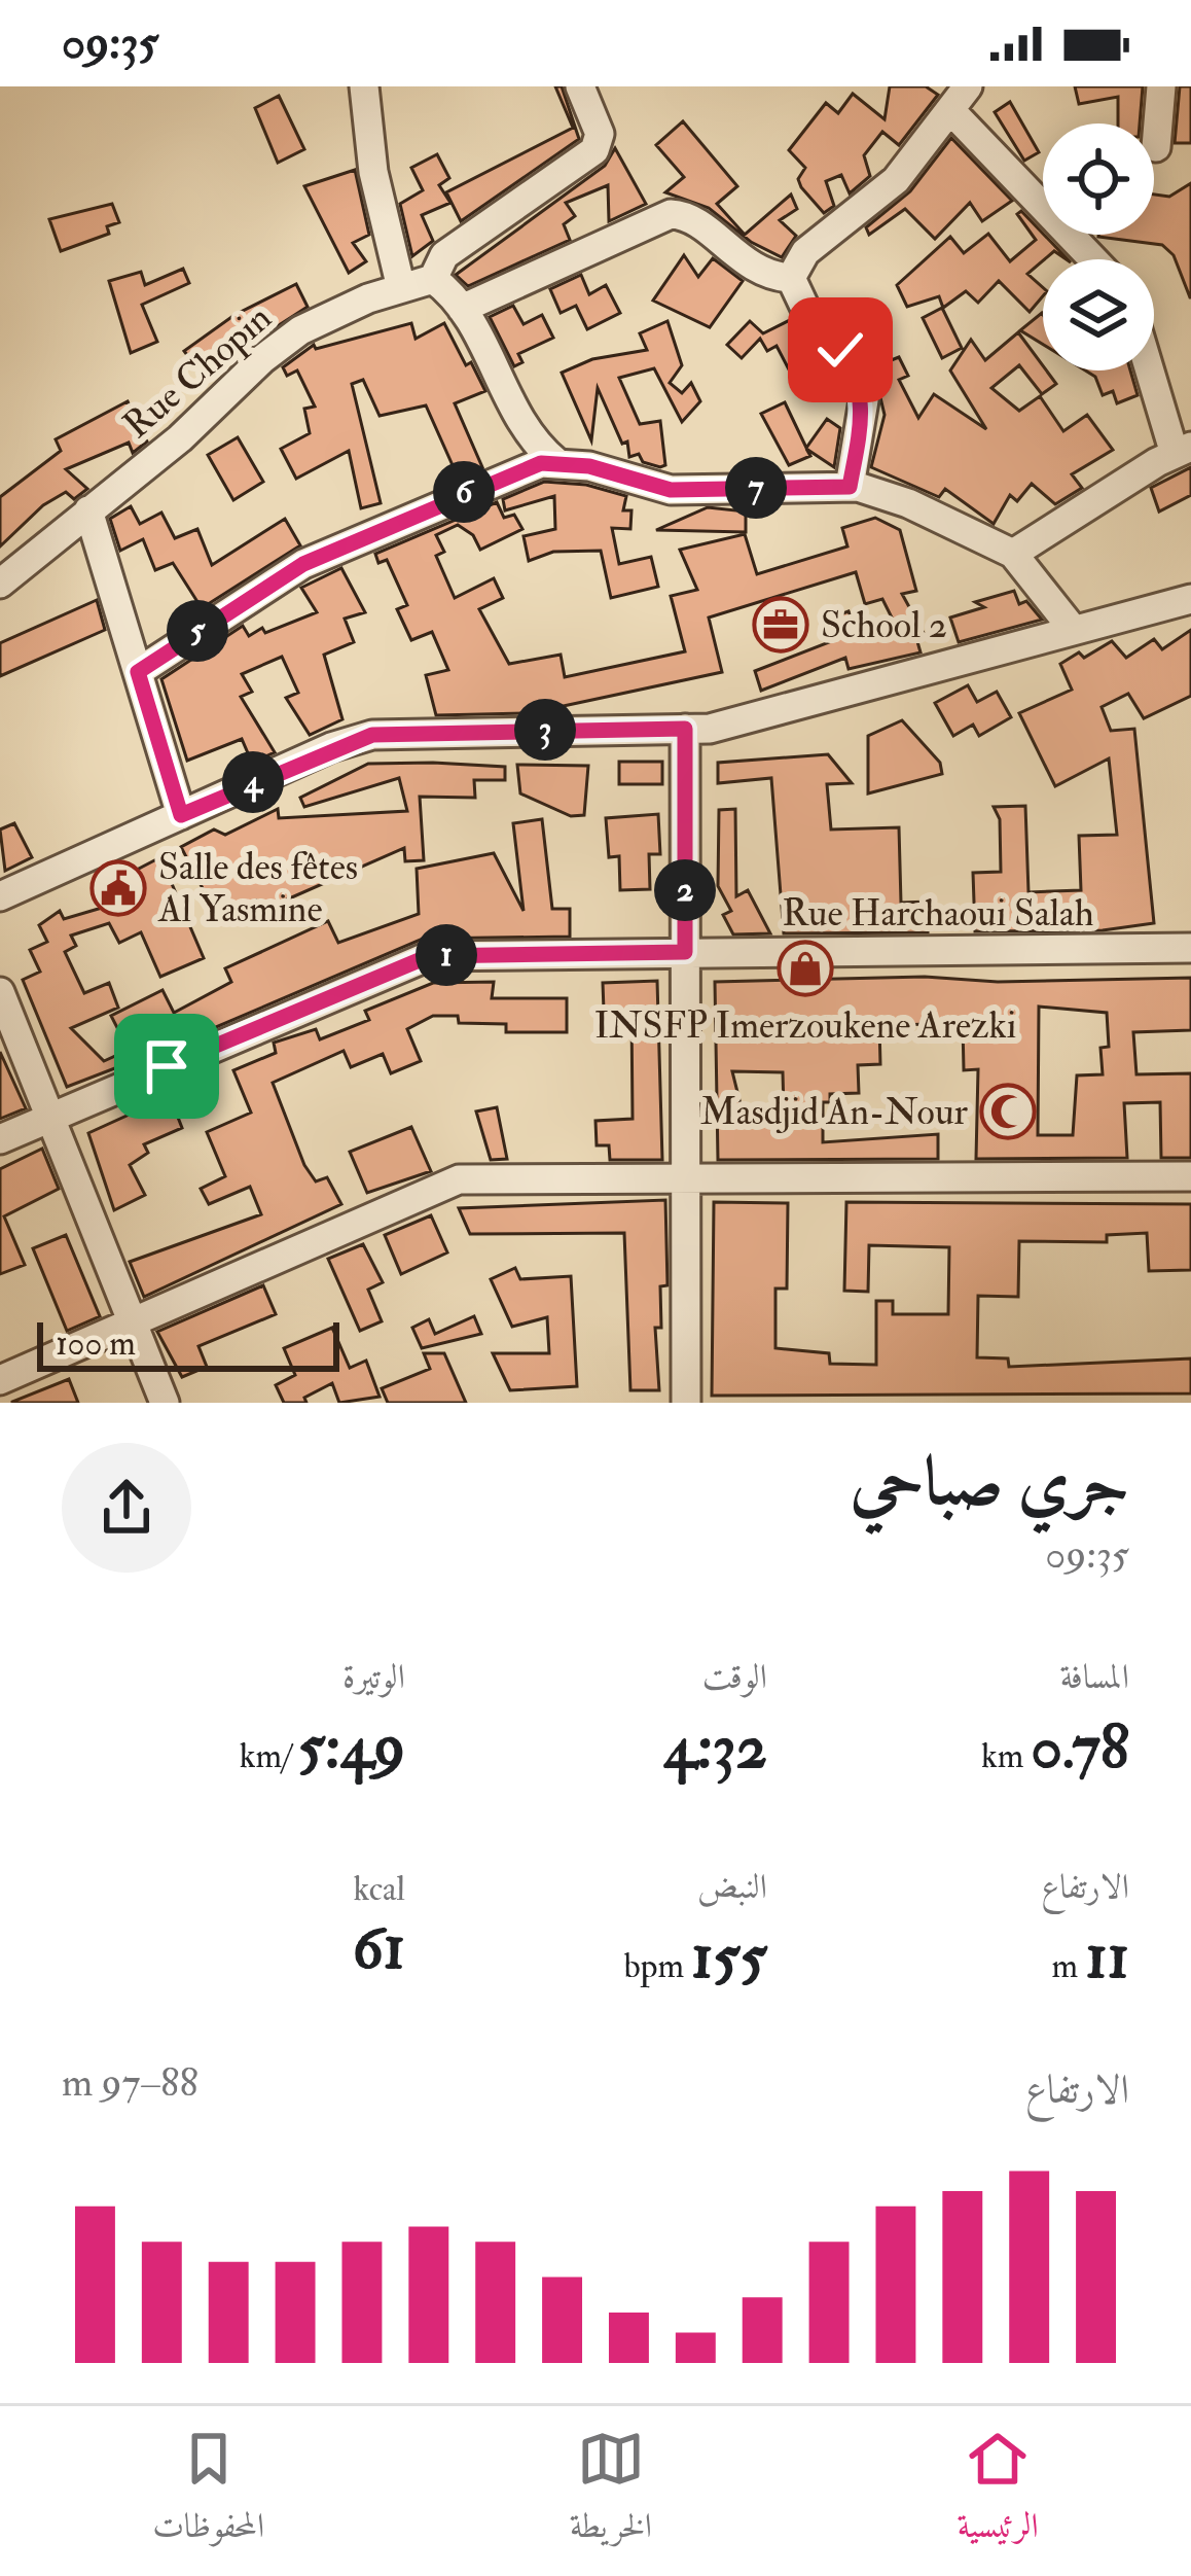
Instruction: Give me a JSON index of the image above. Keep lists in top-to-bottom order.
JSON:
{
  "streets": {
    "street": ["Rue Chopin", "Rue Harchaoui Salah"]
  },
  "places": {
    "office": ["School 2"],
    "public building": ["Salle des fêtes Al Yasmine"],
    "shop": ["INSFP Imerzoukene Arezki"],
    "mosque": ["Masdjid An-Nour"]
  },
  "scale_bar": "100 m",
  "page": {
    "status": "09:35",
    "pins": [
      "7",
      "6",
      "5",
      "3",
      "4",
      "2",
      "1"
    ],
    "scale": "100 m",
    "heading": ["جري صباحي", "09:35"],
    "stats": [
      ["المسافة", "0.78 km"],
      ["الوقت", "4:32"],
      ["الوتيرة", "5:49 /km"],
      ["الارتفاع", "11 m"],
      ["النبض", "155 bpm"],
      ["kcal", "61"]
    ],
    "chart": ["الارتفاع", "88–97 m"],
    "tabs": ["الرئيسية", "الخريطة", "المحفوظات"]
  }
}
